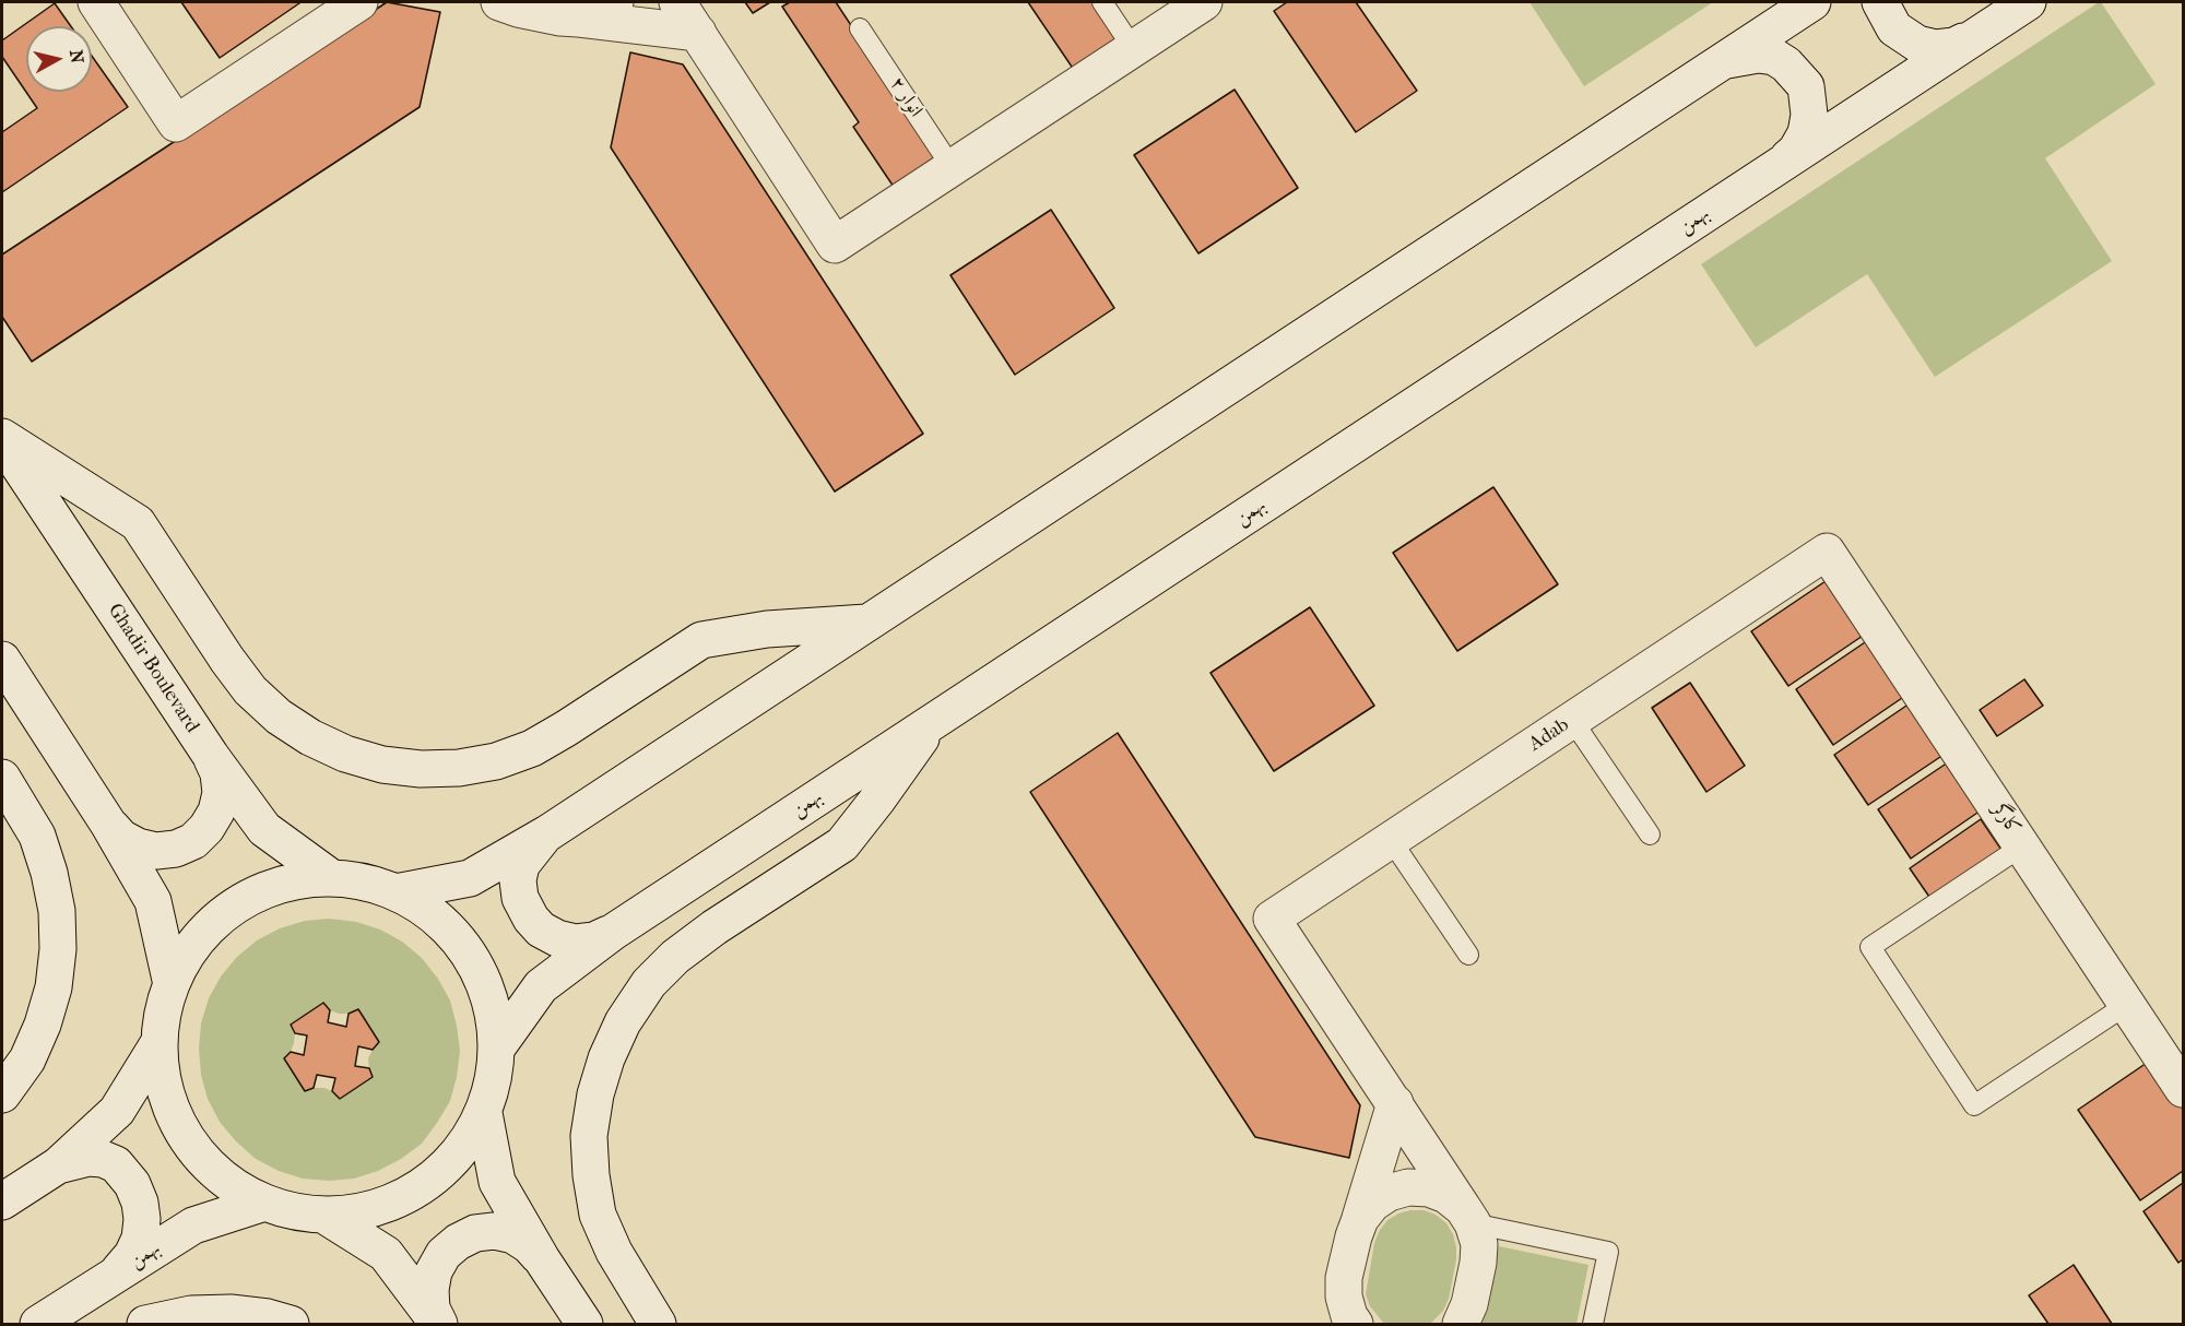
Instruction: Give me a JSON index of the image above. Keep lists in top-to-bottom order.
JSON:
{
  "streets": {
    "main road": [
      "بهمن",
      "Ghadir Boulevard",
      "Adab",
      "کارگر"
    ],
    "lane": ["انوار ۲"]
  },
  "crossings": [
    ["Adab", "کارگر"]
  ],
  "north": "right"
}
